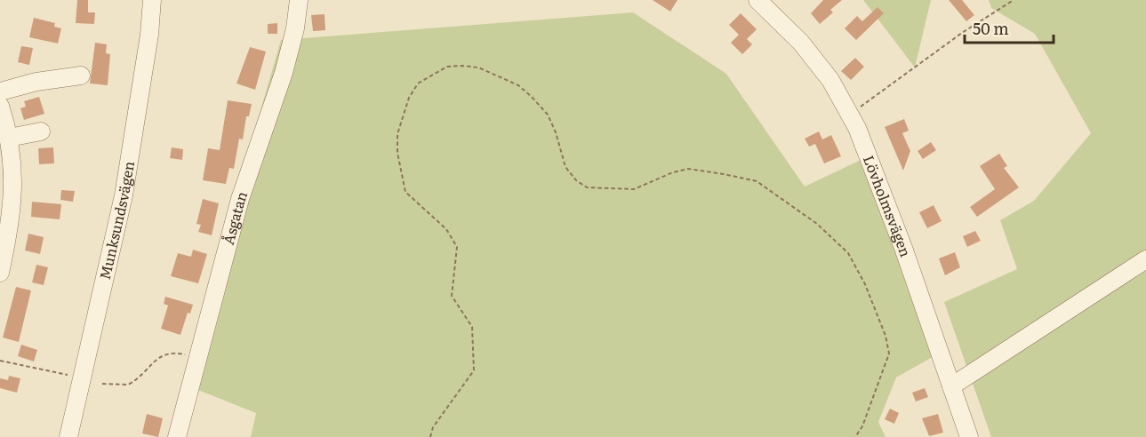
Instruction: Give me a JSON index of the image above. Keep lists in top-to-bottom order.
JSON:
{
  "streets": {
    "street": ["Lövholmsvägen", "Åsgatan", "Munksundsvägen"]
  },
  "scale_bar": "50 m"
}
